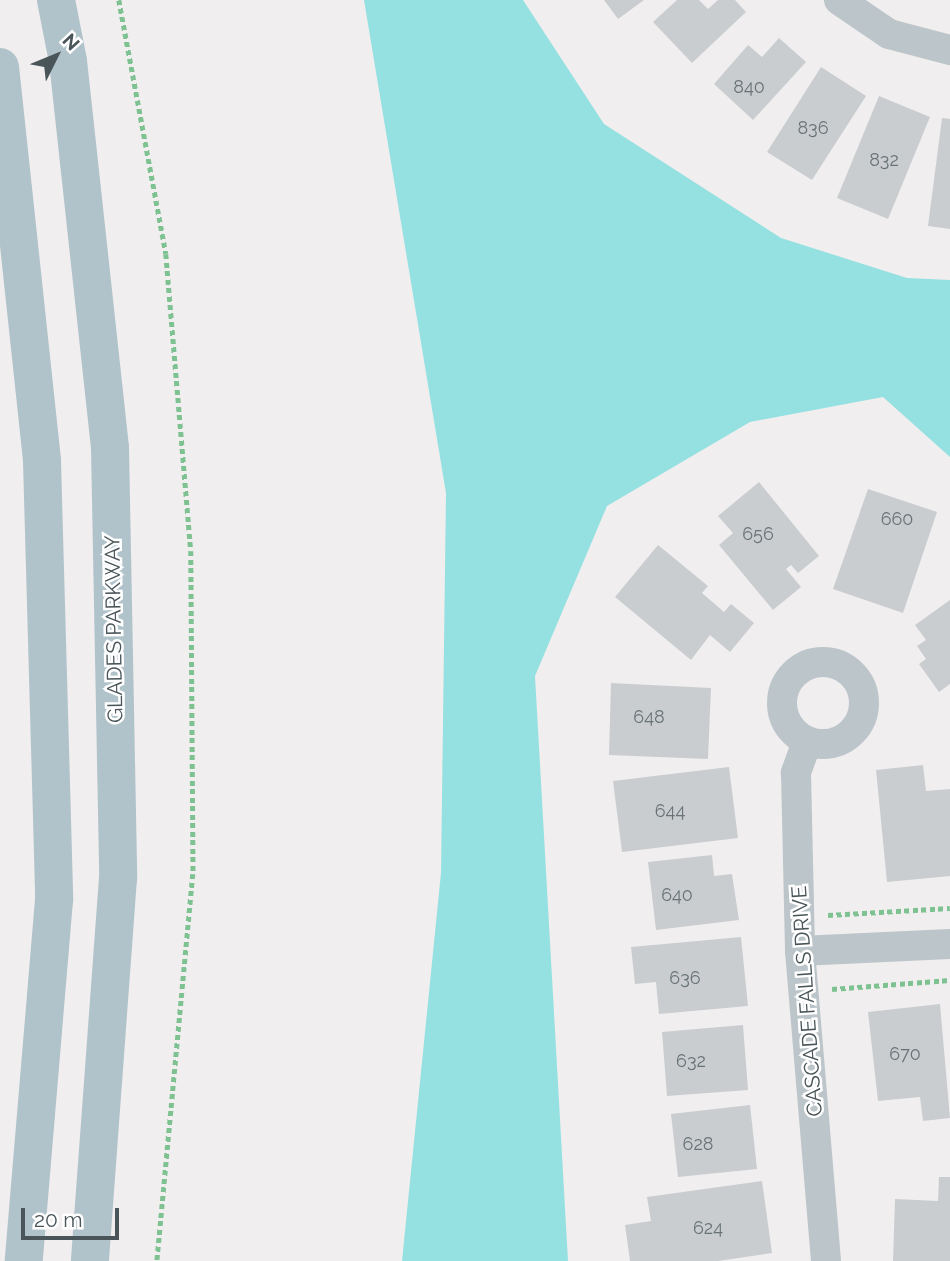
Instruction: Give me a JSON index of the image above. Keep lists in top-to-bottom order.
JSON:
{
  "streets": {
    "main road": ["GLADES PARKWAY"],
    "street": ["CASCADE FALLS DRIVE"]
  },
  "house_numbers": [
    "840",
    "836",
    "832",
    "660",
    "656",
    "648",
    "644",
    "640",
    "636",
    "670",
    "632",
    "628",
    "624"
  ],
  "scale_bar": "20 m",
  "north": "top right"
}
